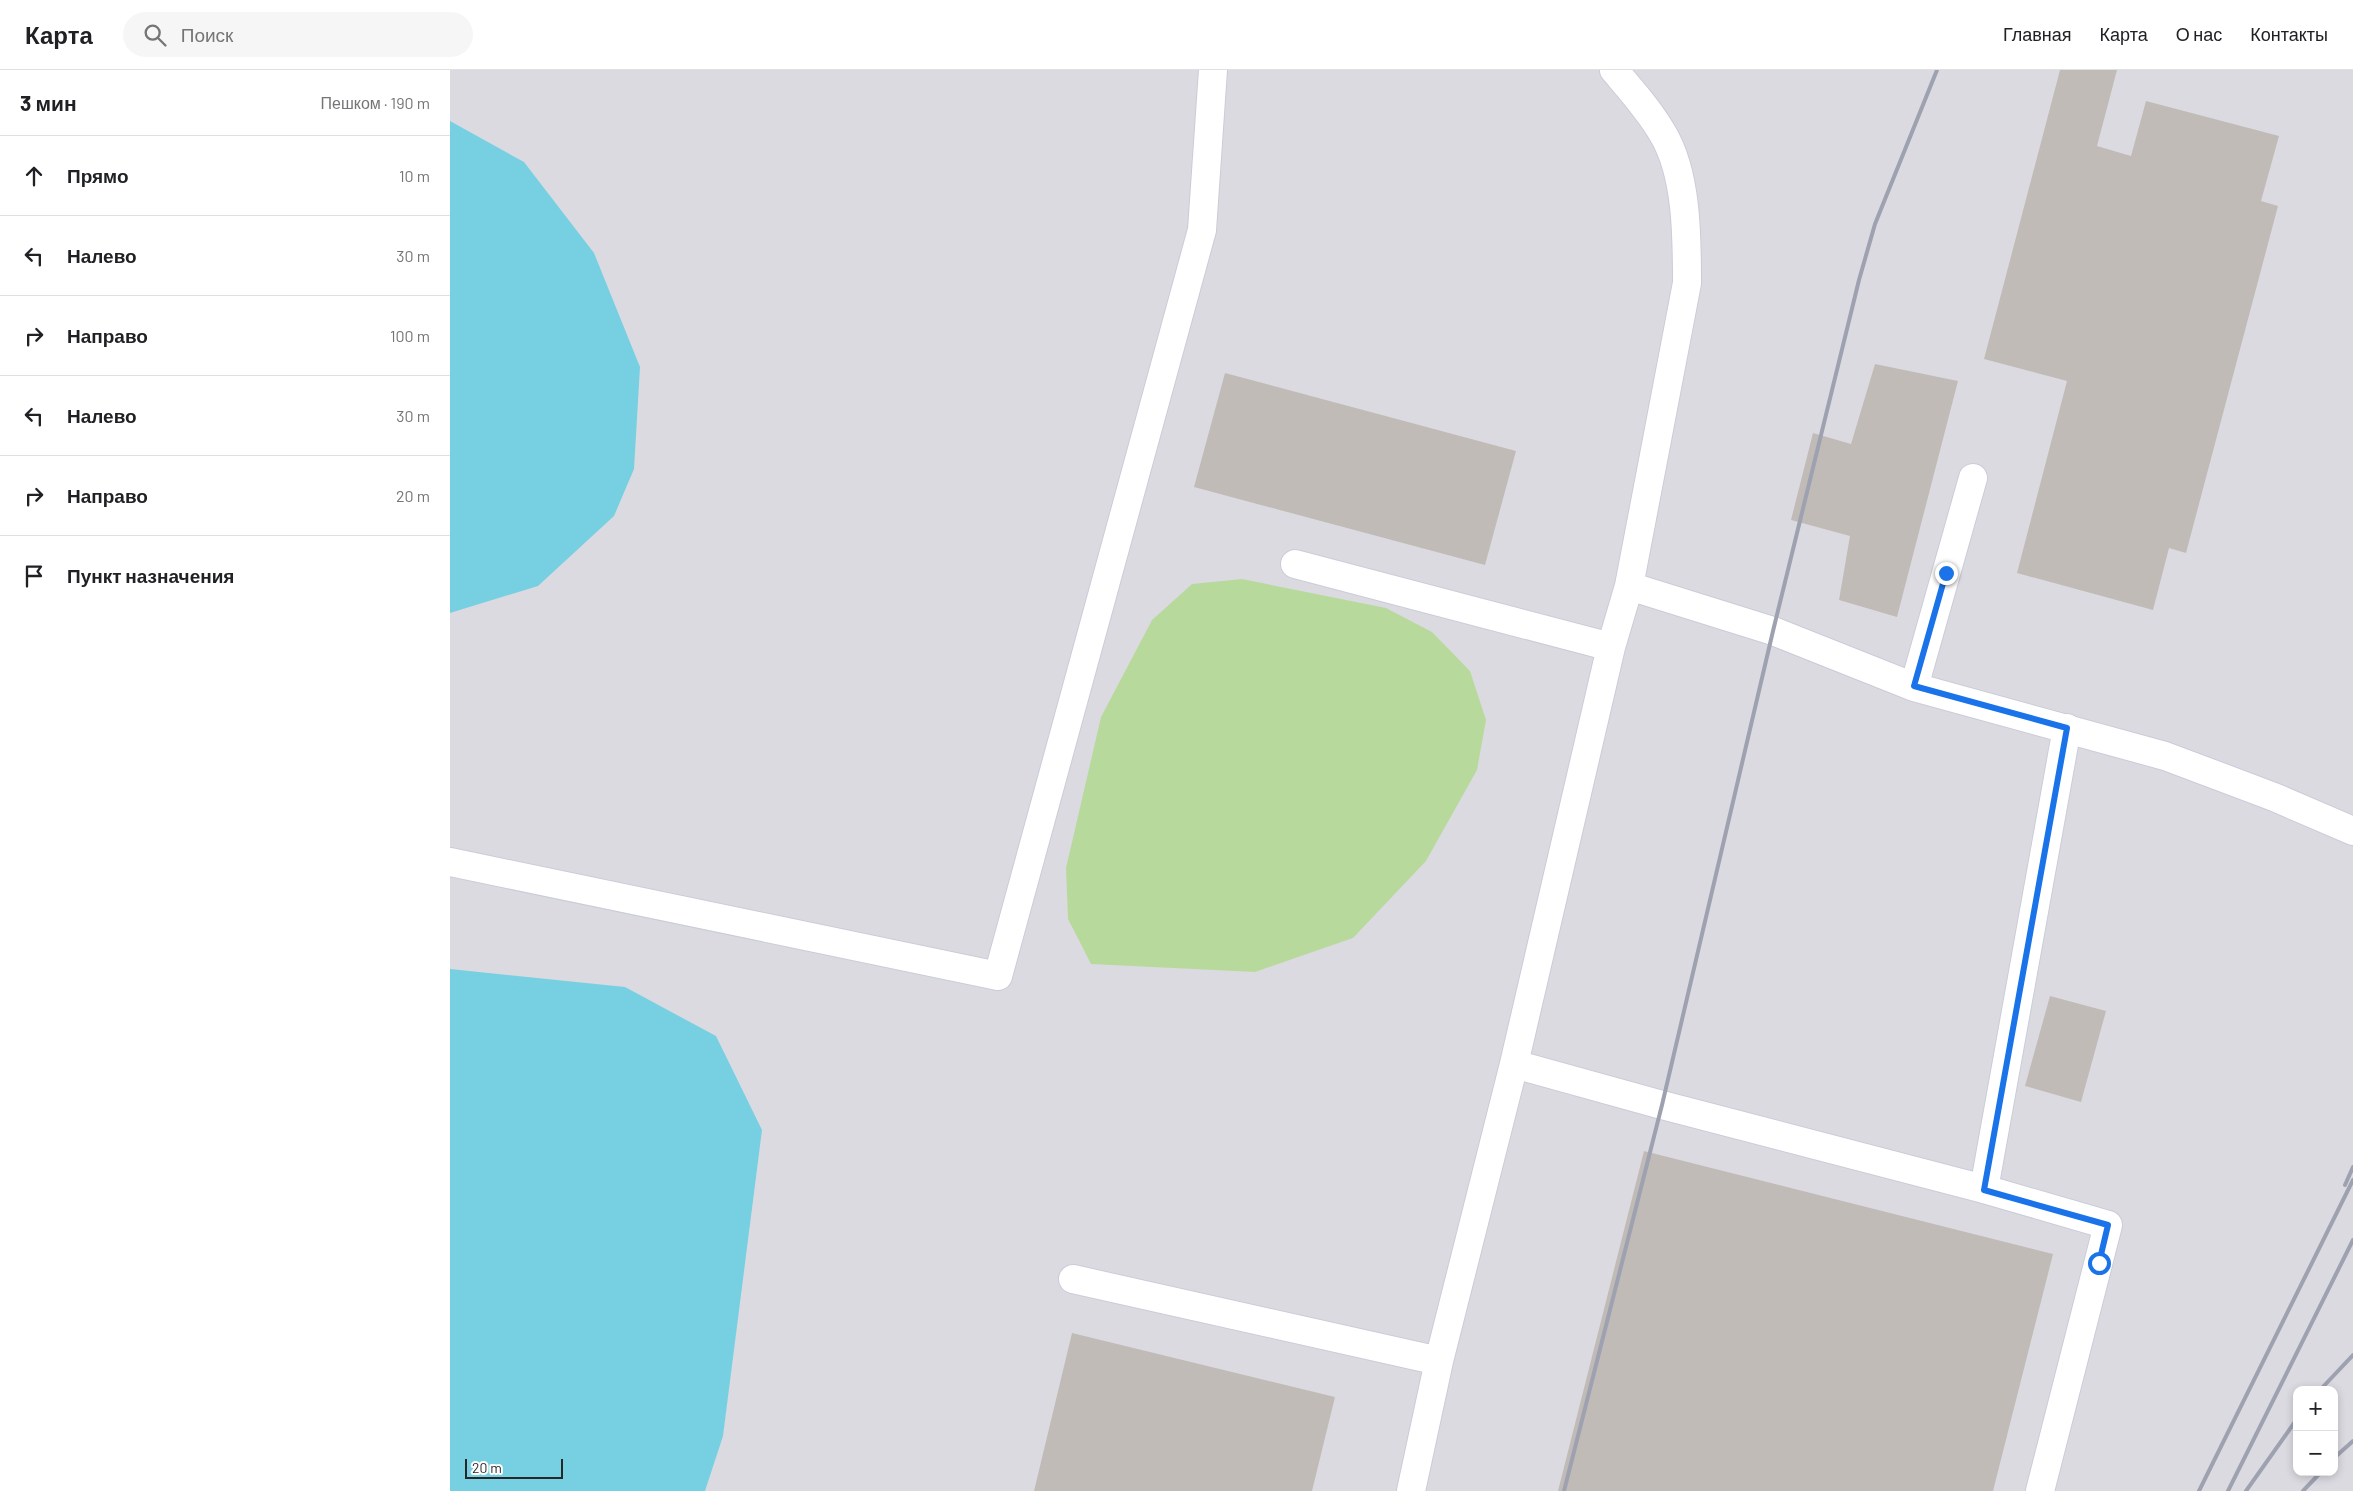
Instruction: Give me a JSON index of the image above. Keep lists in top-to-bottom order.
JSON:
{
  "scale_bar": "20 m",
  "page": {
    "header": "Карта",
    "search": "Поиск",
    "nav": [
      "Главная",
      "Карта",
      "О нас",
      "Контакты"
    ],
    "heading": ["3 мин", "Пешком · 190 m"],
    "list": [
      ["Прямо", "10 m"],
      ["Налево", "30 m"],
      ["Направо", "100 m"],
      ["Налево", "30 m"],
      ["Направо", "20 m"],
      "Пункт назначения"
    ],
    "map_buttons": ["+", "−"],
    "scale": "20 m"
  }
}
